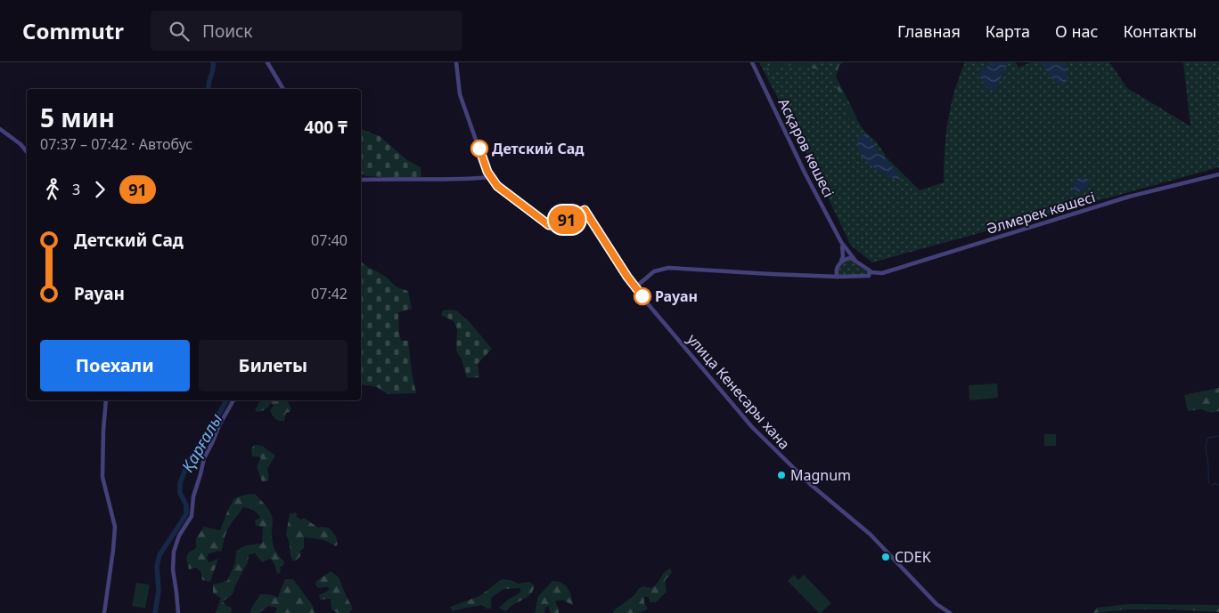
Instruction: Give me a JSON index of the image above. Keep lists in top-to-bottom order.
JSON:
{
  "streets": {
    "street": ["Асқаров көшесі", "Әлмерек көшесі", "улица Кенесары хана"]
  },
  "crossings": [
    ["Асқаров көшесі", "Әлмерек көшесі"]
  ],
  "water": ["Қарғалы"],
  "places": [
    "Детский Сад",
    "Рауан",
    "Magnum",
    "CDEK"
  ],
  "lines": ["bus line 91"],
  "page": {
    "header": "Commutr",
    "search": "Поиск",
    "nav": [
      "Главная",
      "Карта",
      "О нас",
      "Контакты"
    ],
    "on_map": "91",
    "heading": ["5 мин", "07:37 – 07:42 · Автобус", "400 ₸"],
    "legs": ["3", "91"],
    "list": [
      {
        "name": "Детский Сад",
        "value": "07:40"
      },
      {
        "name": "Рауан",
        "value": "07:42"
      }
    ],
    "buttons": ["Поехали", "Билеты"]
  }
}
